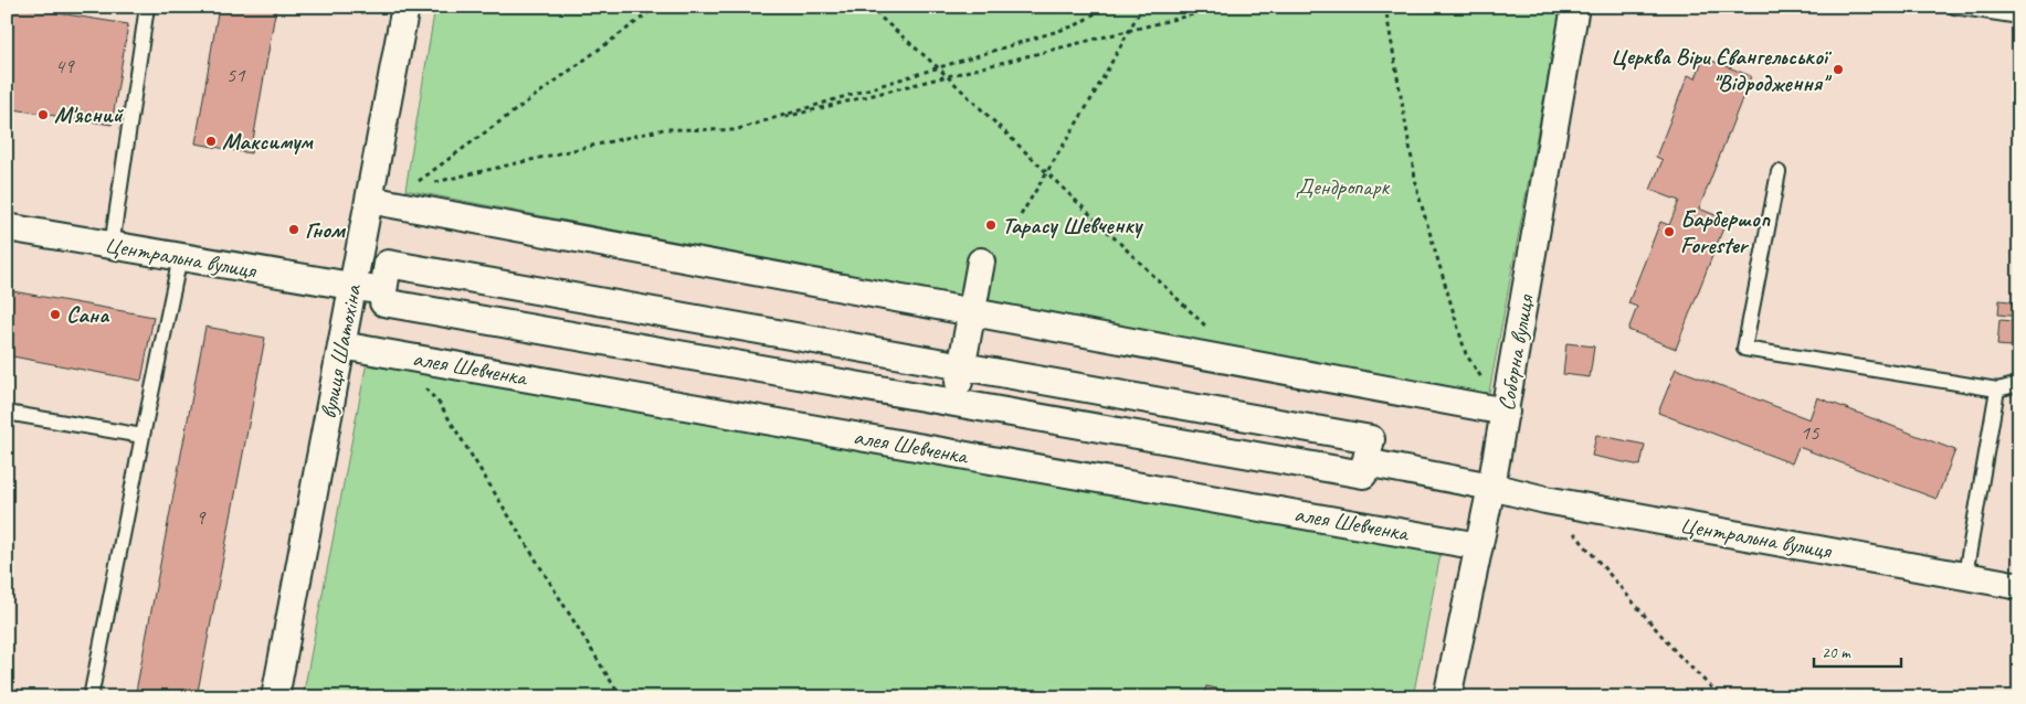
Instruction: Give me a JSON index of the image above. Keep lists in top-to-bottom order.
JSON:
{
  "streets": {
    "street": [
      "Центральна вулиця",
      "вулиця Шатохіна",
      "Соборна вулиця",
      "алея Шевченка"
    ]
  },
  "crossings": [
    ["Центральна вулиця", "вулиця Шатохіна"],
    ["Центральна вулиця", "Соборна вулиця"],
    ["вулиця Шатохіна", "алея Шевченка"],
    ["Соборна вулиця", "алея Шевченка"]
  ],
  "parks": ["Дендропарк"],
  "places": [
    "Церква Віри Євангельської \"Відродження\"",
    "М'ясний",
    "Максимум",
    "Тарасу Шевченку",
    "Гном",
    "Барбершоп Forester",
    "Сана"
  ],
  "house_numbers": [
    "49",
    "51",
    "15",
    "9"
  ],
  "scale_bar": "20 m"
}
